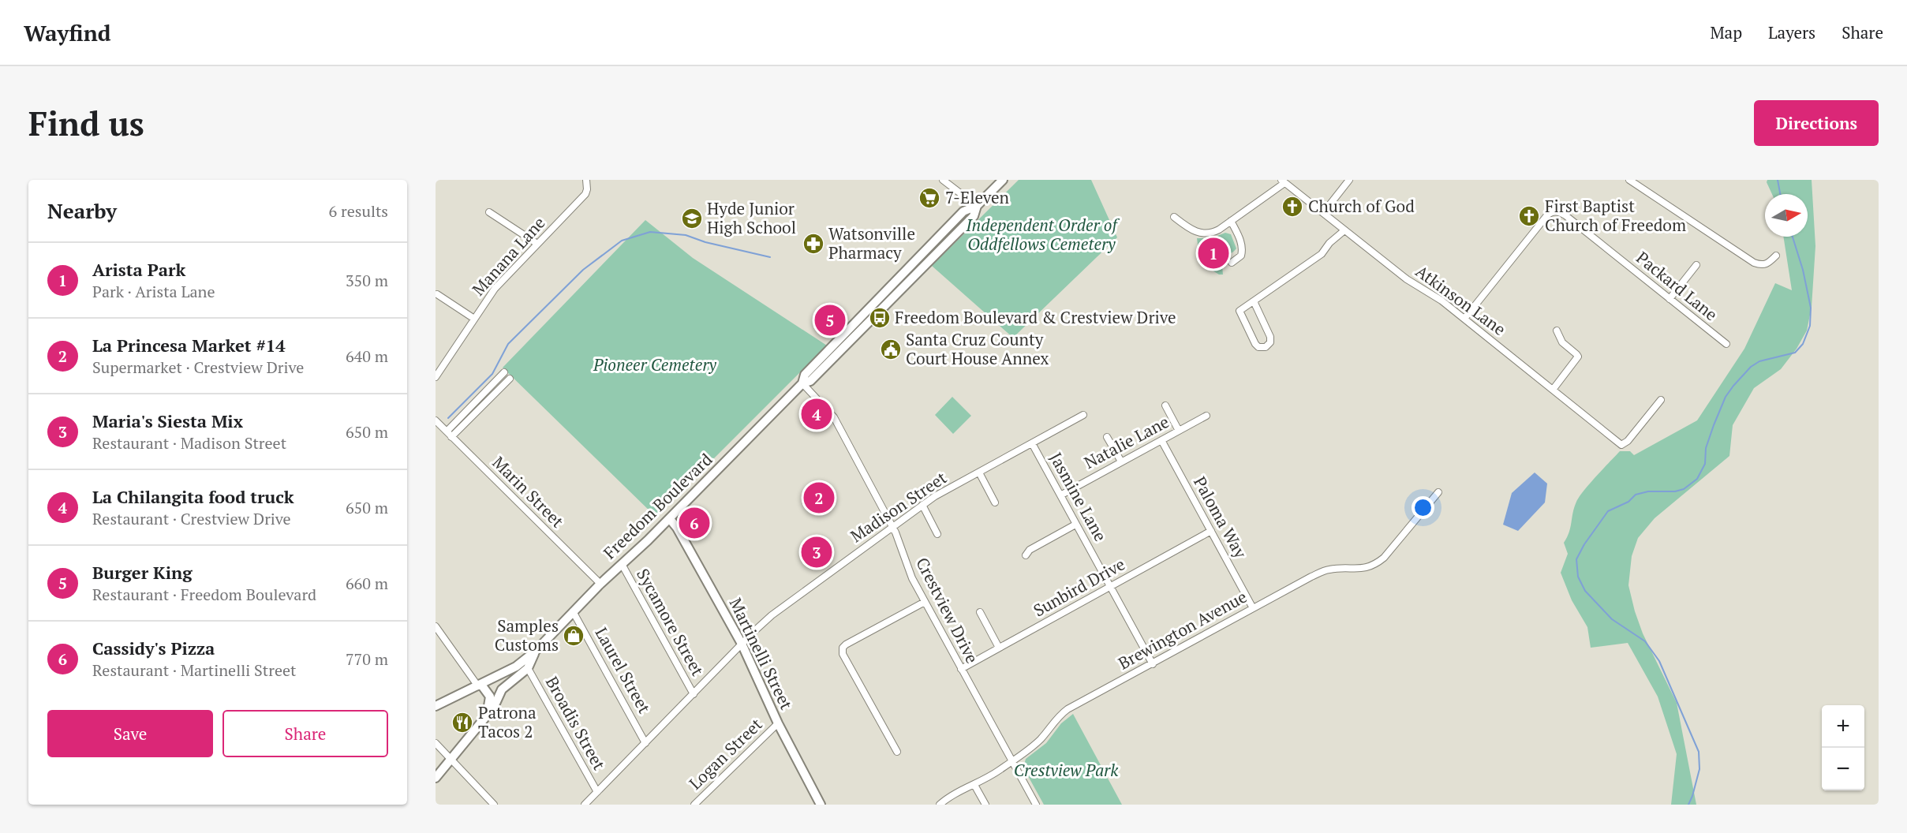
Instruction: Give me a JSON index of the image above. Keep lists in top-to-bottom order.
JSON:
{
  "streets": {
    "main road": ["Freedom Boulevard", "Martinelli Street"],
    "street": [
      "Manana Lane",
      "Packard Lane",
      "Atkinson Lane",
      "Natalie Lane",
      "Marin Street",
      "Jasmine Lane",
      "Madison Street",
      "Paloma Way",
      "Sunbird Drive",
      "Crestview Drive",
      "Sycamore Street",
      "Brewington Avenue",
      "Laurel Street",
      "Broadis Street",
      "Logan Street"
    ]
  },
  "crossings": [
    ["Packard Lane", "Atkinson Lane"],
    ["Natalie Lane", "Jasmine Lane"],
    ["Natalie Lane", "Paloma Way"],
    ["Marin Street", "Freedom Boulevard"],
    ["Jasmine Lane", "Madison Street"],
    ["Jasmine Lane", "Sunbird Drive"],
    ["Jasmine Lane", "Brewington Avenue"],
    ["Freedom Boulevard", "Crestview Drive"],
    ["Freedom Boulevard", "Sycamore Street"],
    ["Freedom Boulevard", "Martinelli Street"],
    ["Freedom Boulevard", "Laurel Street"],
    ["Freedom Boulevard", "Broadis Street"],
    ["Madison Street", "Crestview Drive"],
    ["Madison Street", "Sycamore Street"],
    ["Madison Street", "Martinelli Street"],
    ["Madison Street", "Laurel Street"],
    ["Madison Street", "Broadis Street"],
    ["Paloma Way", "Sunbird Drive"],
    ["Paloma Way", "Brewington Avenue"],
    ["Sunbird Drive", "Crestview Drive"],
    ["Crestview Drive", "Brewington Avenue"],
    ["Martinelli Street", "Logan Street"]
  ],
  "parks": ["Independent Order of Oddfellows Cemetery", "Pioneer Cemetery", "Crestview Park"],
  "places": {
    "supermarket": ["7-Eleven"],
    "church": ["Church of God", "First Baptist Church of Freedom"],
    "school or university": ["Hyde Junior High School"],
    "pharmacy": ["Watsonville Pharmacy"],
    "bus stop": ["Freedom Boulevard & Crestview Drive"],
    "public building": ["Santa Cruz County Court House Annex"],
    "shop": ["Samples Customs"],
    "restaurant": ["Patrona Tacos 2"]
  },
  "north": "right",
  "page": {
    "header": "Wayfind",
    "nav": ["Map", "Layers", "Share"],
    "buttons": [
      "Directions",
      ["Save", "Share"]
    ],
    "title": "Find us",
    "heading": ["Nearby", "6 results"],
    "pins": [
      "1",
      "5",
      "4",
      "2",
      "6",
      "3"
    ],
    "list": [
      {
        "mark": "1",
        "name": "Arista Park",
        "note": "Park · Arista Lane",
        "value": "350 m"
      },
      {
        "mark": "2",
        "name": "La Princesa Market #14",
        "note": "Supermarket · Crestview Drive",
        "value": "640 m"
      },
      {
        "mark": "3",
        "name": "Maria's Siesta Mix",
        "note": "Restaurant · Madison Street",
        "value": "650 m"
      },
      {
        "mark": "4",
        "name": "La Chilangita food truck",
        "note": "Restaurant · Crestview Drive",
        "value": "650 m"
      },
      {
        "mark": "5",
        "name": "Burger King",
        "note": "Restaurant · Freedom Boulevard",
        "value": "660 m"
      },
      {
        "mark": "6",
        "name": "Cassidy's Pizza",
        "note": "Restaurant · Martinelli Street",
        "value": "770 m"
      }
    ],
    "map_buttons": ["+", "−"]
  }
}
